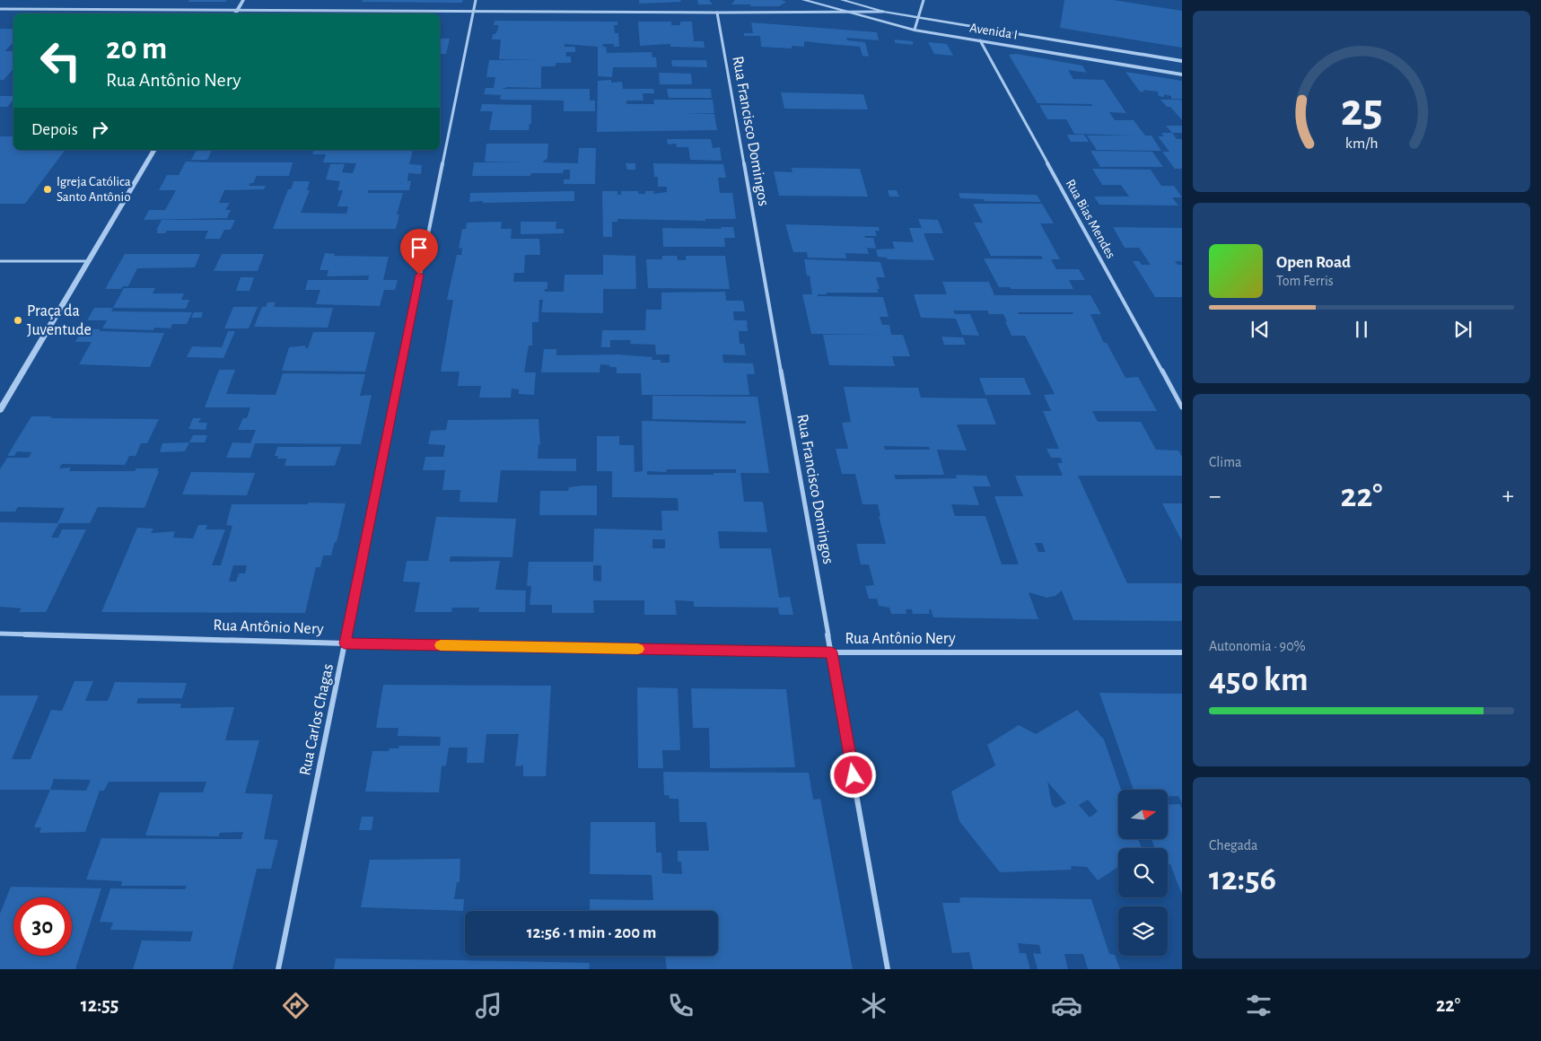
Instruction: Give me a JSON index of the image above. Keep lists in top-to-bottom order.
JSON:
{
  "streets": {
    "street": [
      "Avenida I",
      "Rua Francisco Domingos",
      "Rua Bias Mendes",
      "Rua Antônio Nery",
      "Rua Carlos Chagas"
    ]
  },
  "crossings": [
    ["Avenida I", "Rua Bias Mendes"],
    ["Rua Francisco Domingos", "Rua Antônio Nery"],
    ["Rua Antônio Nery", "Rua Carlos Chagas"]
  ],
  "places": ["Igreja Católica Santo Antônio", "Praça da Juventude"],
  "north": "right",
  "page": {
    "turn": ["20 m", "Rua Antônio Nery"],
    "then": "Depois",
    "song": ["Open Road", "Tom Ferris"],
    "tile": [
      "Clima",
      ["Autonomia · 90%", "450 km"],
      ["Chegada", "12:56"]
    ],
    "heat": ["−", "22°", "+"],
    "limit": "30",
    "trip": "12:56 · 1 min · 200 m",
    "tabs": ["12:55", "22°"],
    "gauge": ["25", "km/h"]
  }
}
